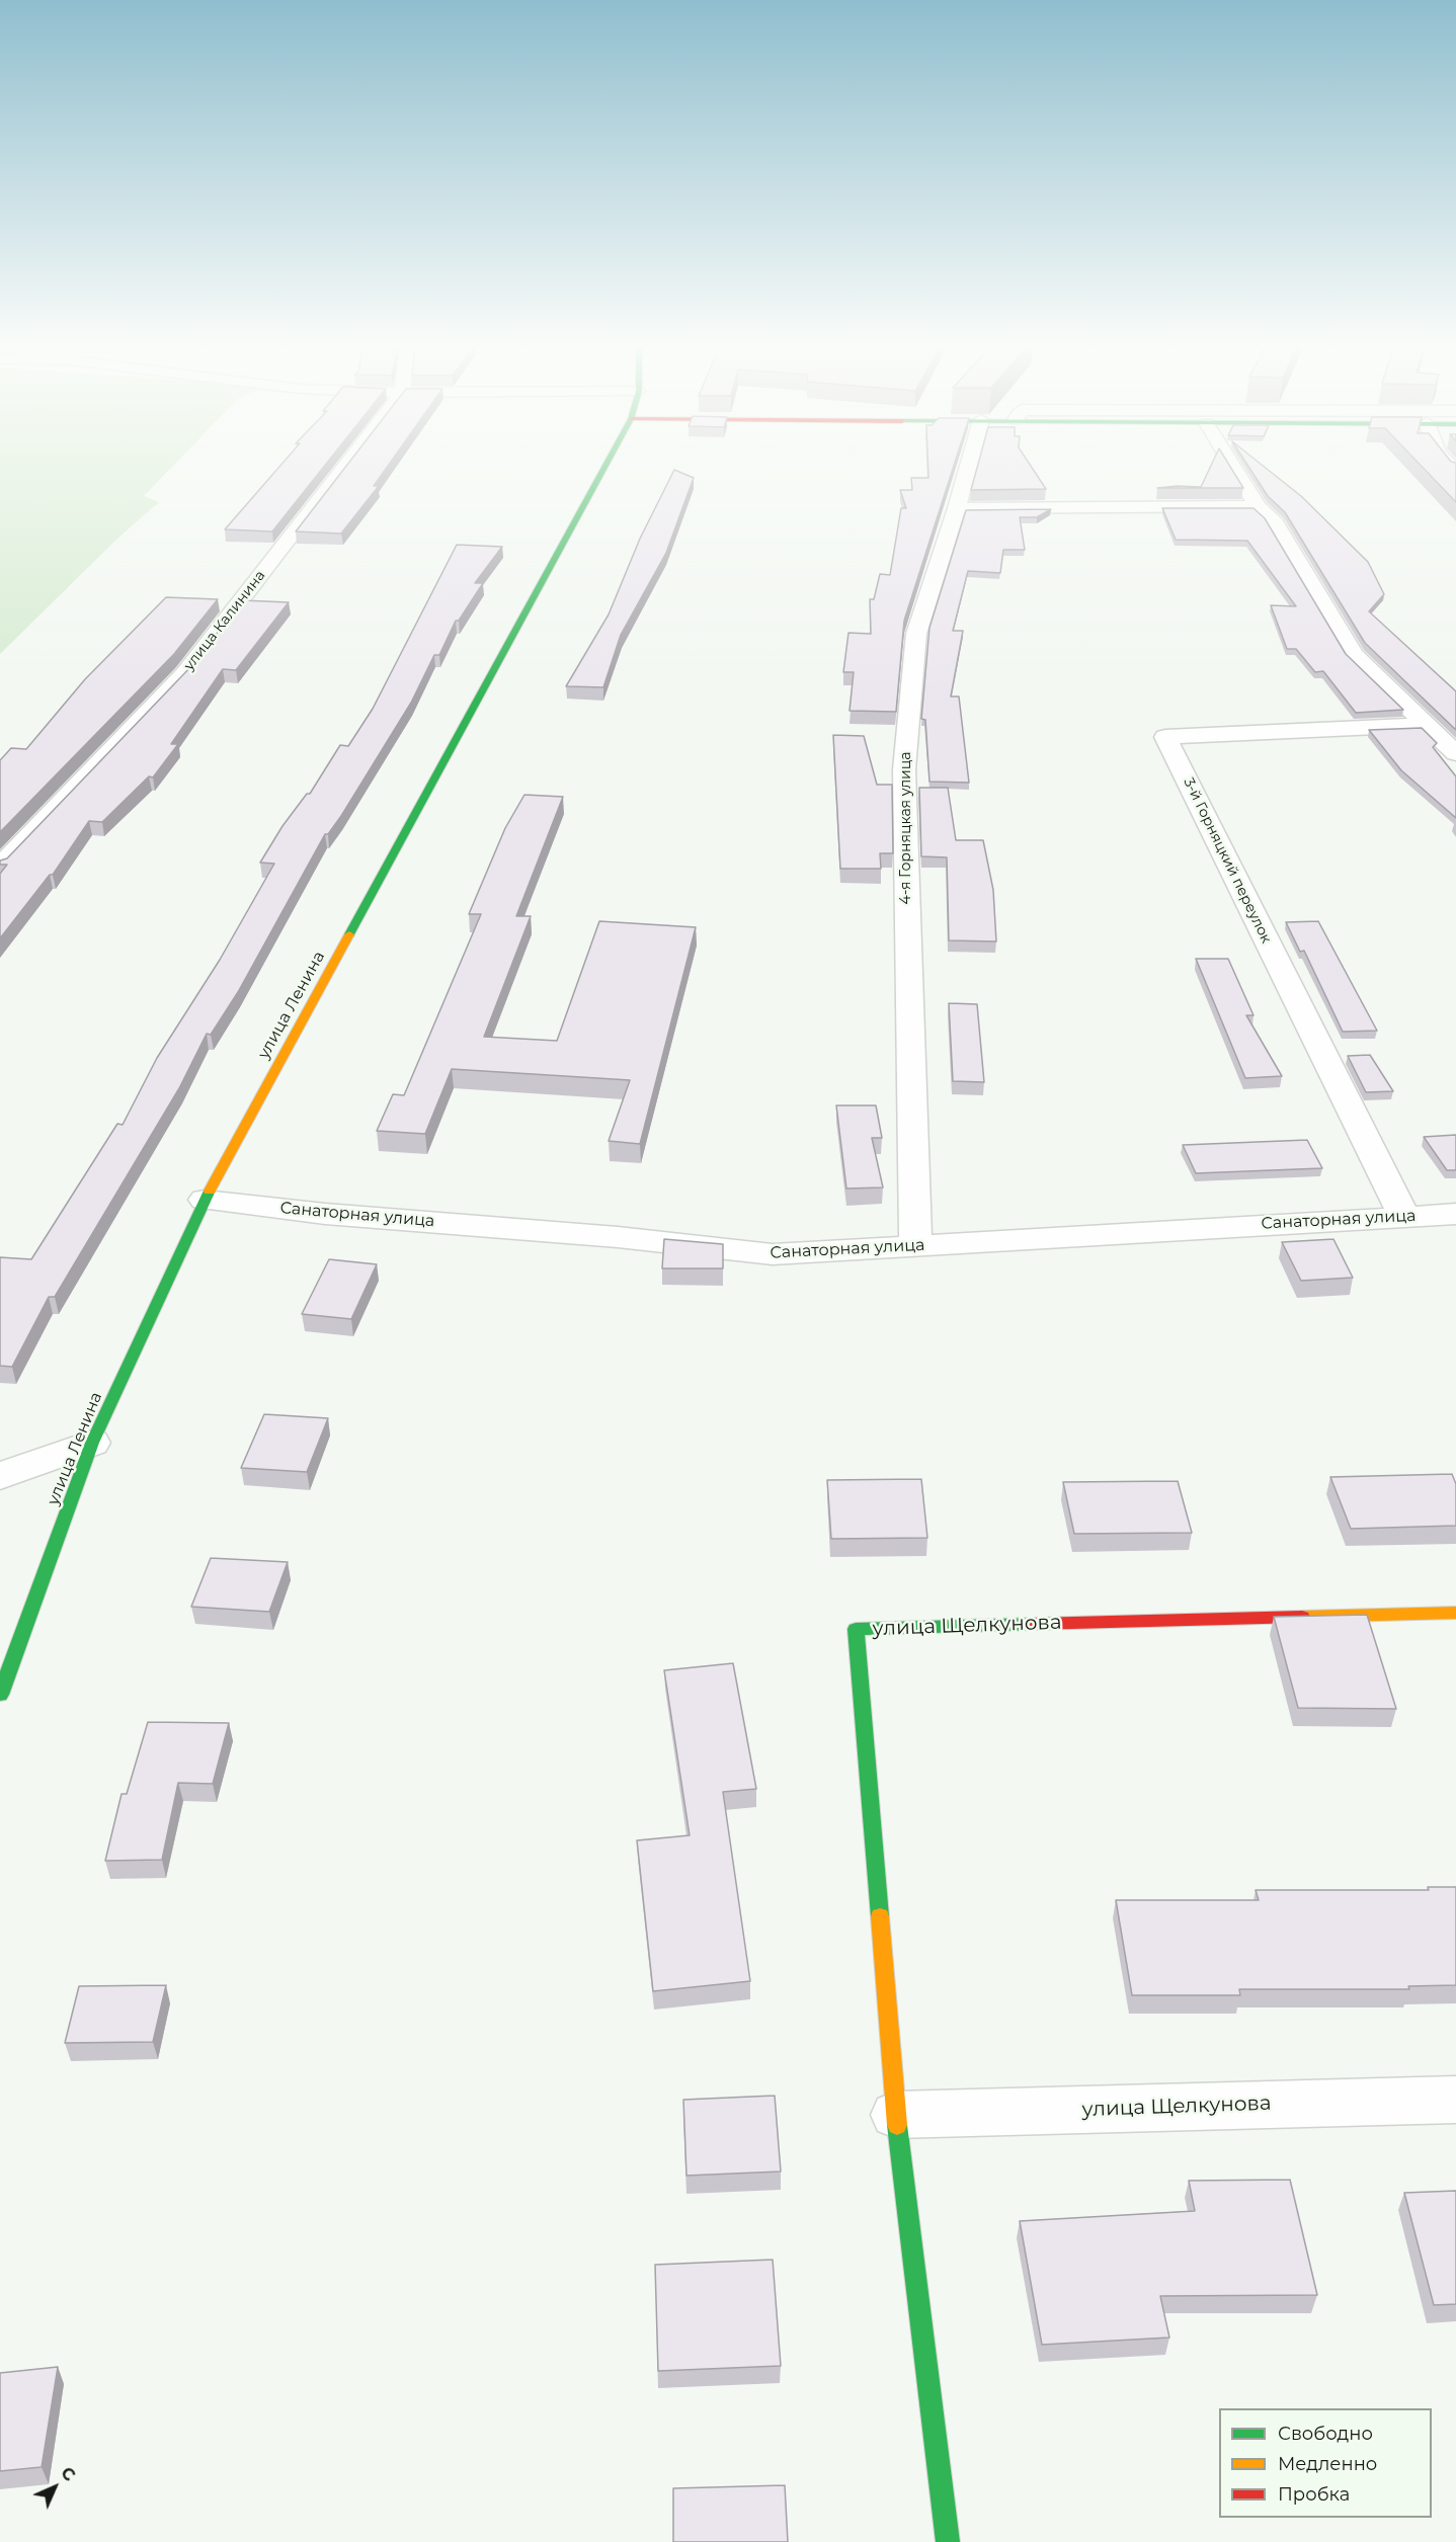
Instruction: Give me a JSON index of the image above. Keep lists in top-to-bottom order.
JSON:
{
  "streets": {
    "main road": ["улица Ленина", "улица Щелкунова"],
    "street": [
      "улица Калинина",
      "4-я Горняцкая улица",
      "3-й Горняцкий переулок",
      "Санаторная улица"
    ]
  },
  "crossings": [
    ["4-я Горняцкая улица", "Санаторная улица"],
    ["3-й Горняцкий переулок", "Санаторная улица"],
    ["улица Ленина", "Санаторная улица"]
  ],
  "legend": ["Свободно", "Медленно", "Пробка"],
  "north": "top right"
}
